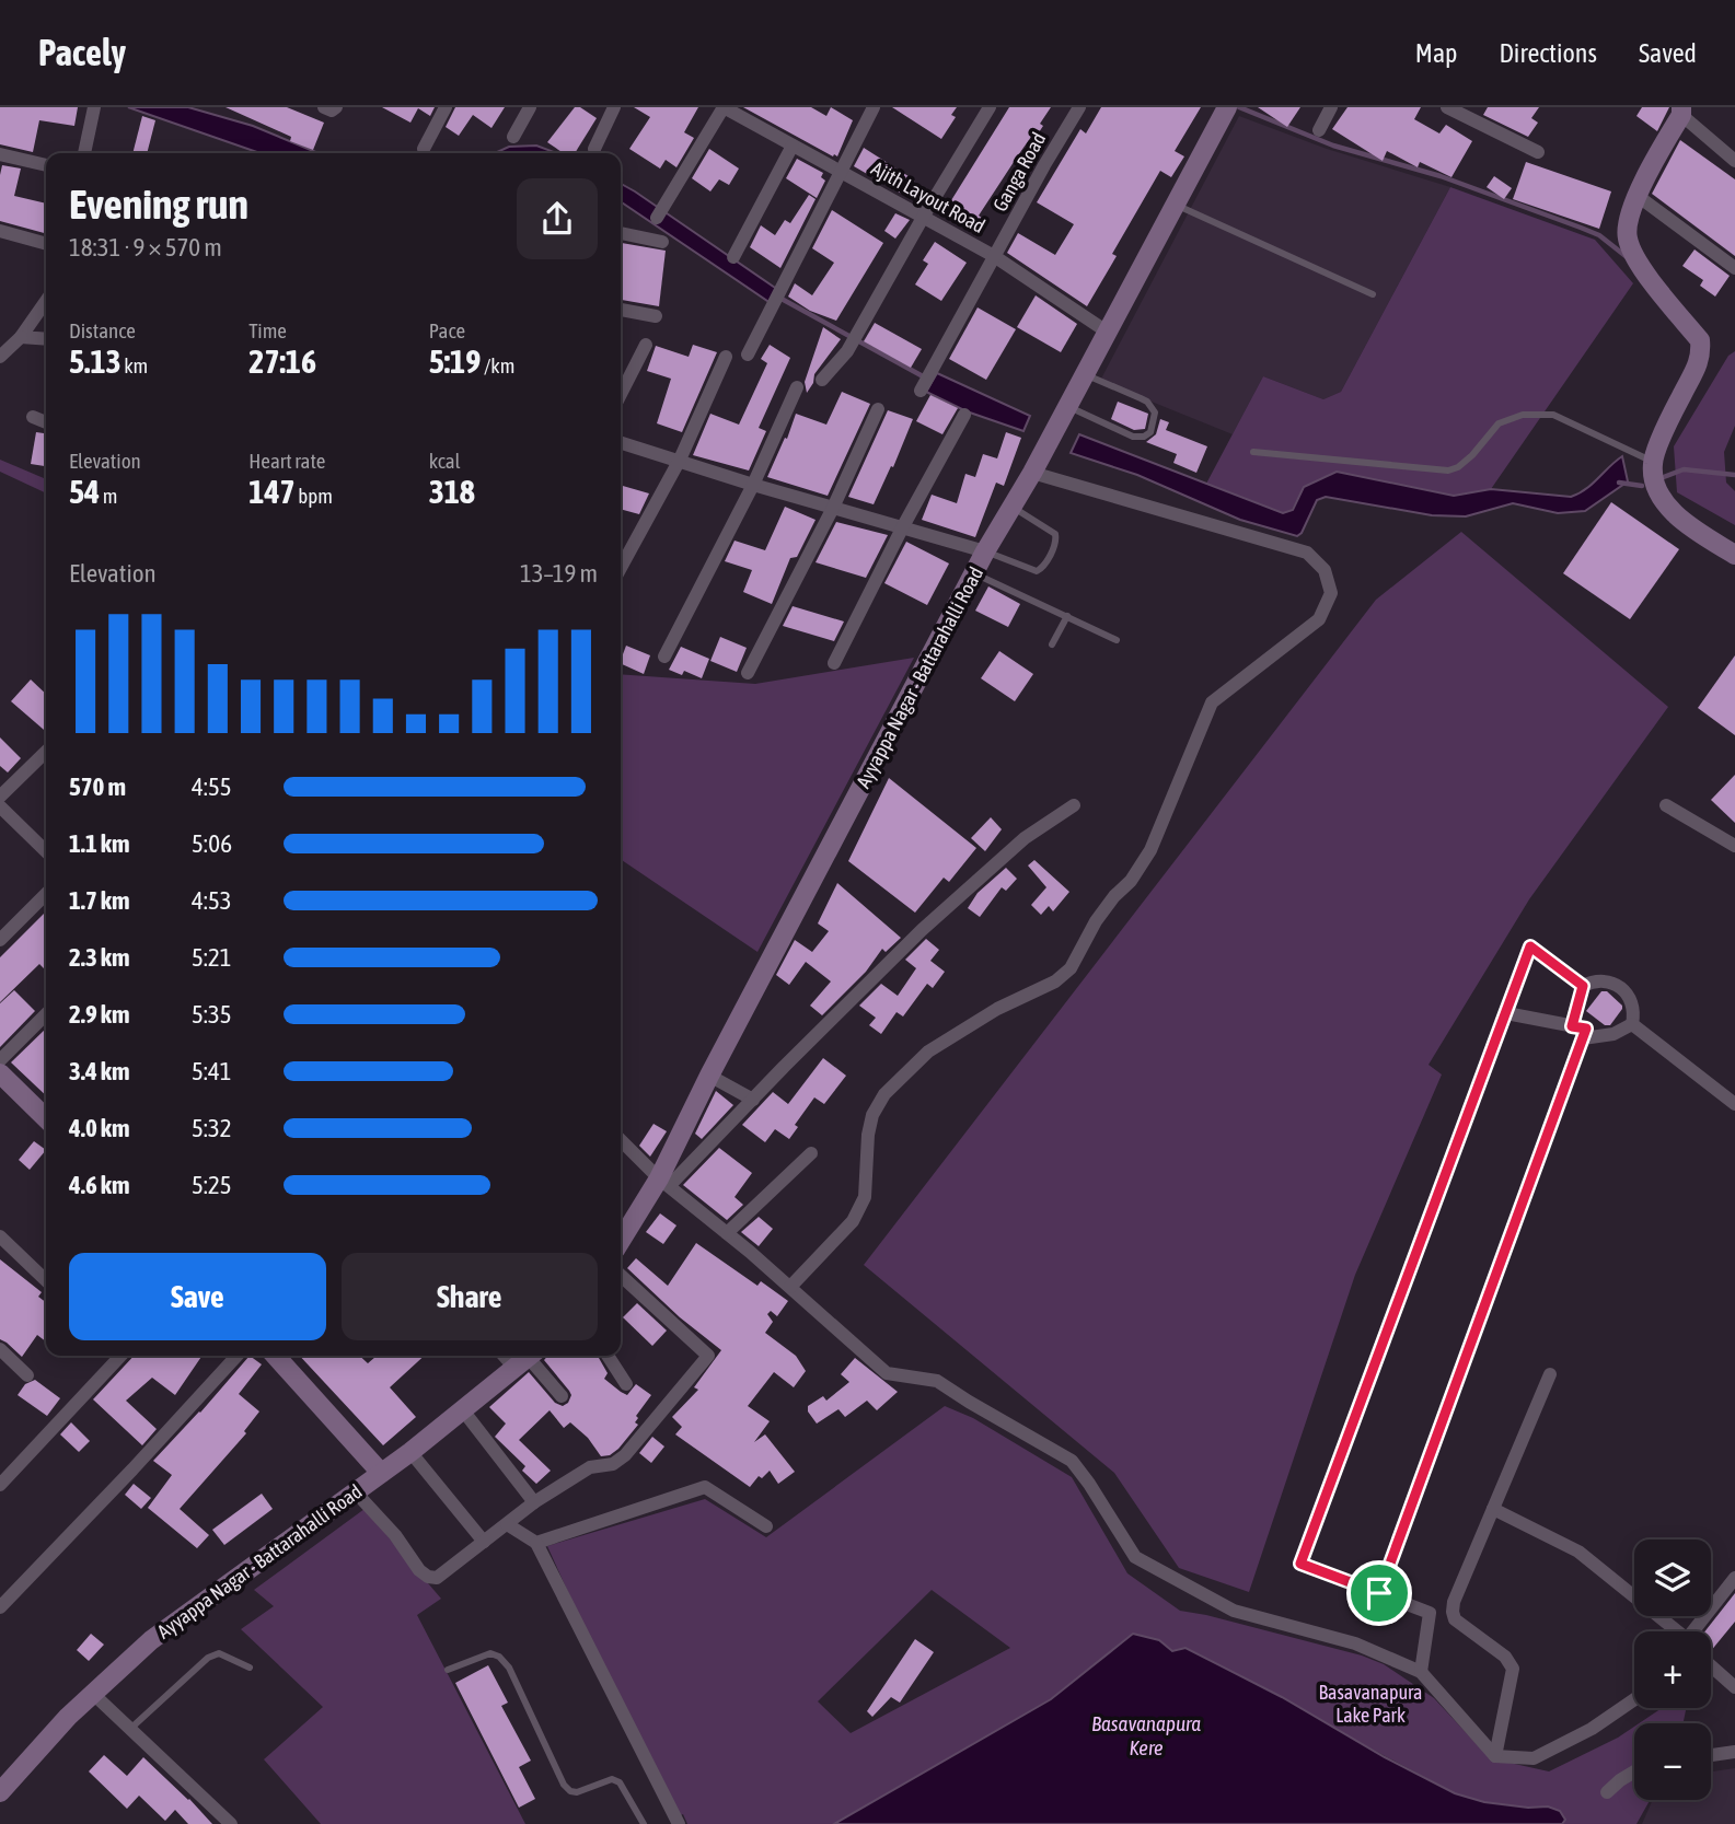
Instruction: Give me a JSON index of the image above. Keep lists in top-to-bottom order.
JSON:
{
  "streets": {
    "main road": ["Ayyappa Nagar - Battarahalli Road"],
    "street": ["Ganga Road", "Ajith Layout Road"]
  },
  "crossings": [
    ["Ganga Road", "Ajith Layout Road"],
    ["Ajith Layout Road", "Ayyappa Nagar - Battarahalli Road"]
  ],
  "water": ["Basavanapura Kere"],
  "parks": ["Basavanapura Lake Park"],
  "page": {
    "header": "Pacely",
    "nav": ["Map", "Directions", "Saved"],
    "heading": ["Evening run", "18:31 · 9 × 570 m"],
    "stats": [
      ["Distance", "5.13 km"],
      ["Time", "27:16"],
      ["Pace", "5:19 /km"],
      ["Elevation", "54 m"],
      ["Heart rate", "147 bpm"],
      ["kcal", "318"]
    ],
    "chart": ["Elevation", "13–19 m"],
    "list": [
      {
        "name": "570 m",
        "note": "4:55"
      },
      {
        "name": "1.1 km",
        "note": "5:06"
      },
      {
        "name": "1.7 km",
        "note": "4:53"
      },
      {
        "name": "2.3 km",
        "note": "5:21"
      },
      {
        "name": "2.9 km",
        "note": "5:35"
      },
      {
        "name": "3.4 km",
        "note": "5:41"
      },
      {
        "name": "4.0 km",
        "note": "5:32"
      },
      {
        "name": "4.6 km",
        "note": "5:25"
      }
    ],
    "buttons": ["Save", "Share"],
    "map_buttons": ["+", "−"]
  }
}
